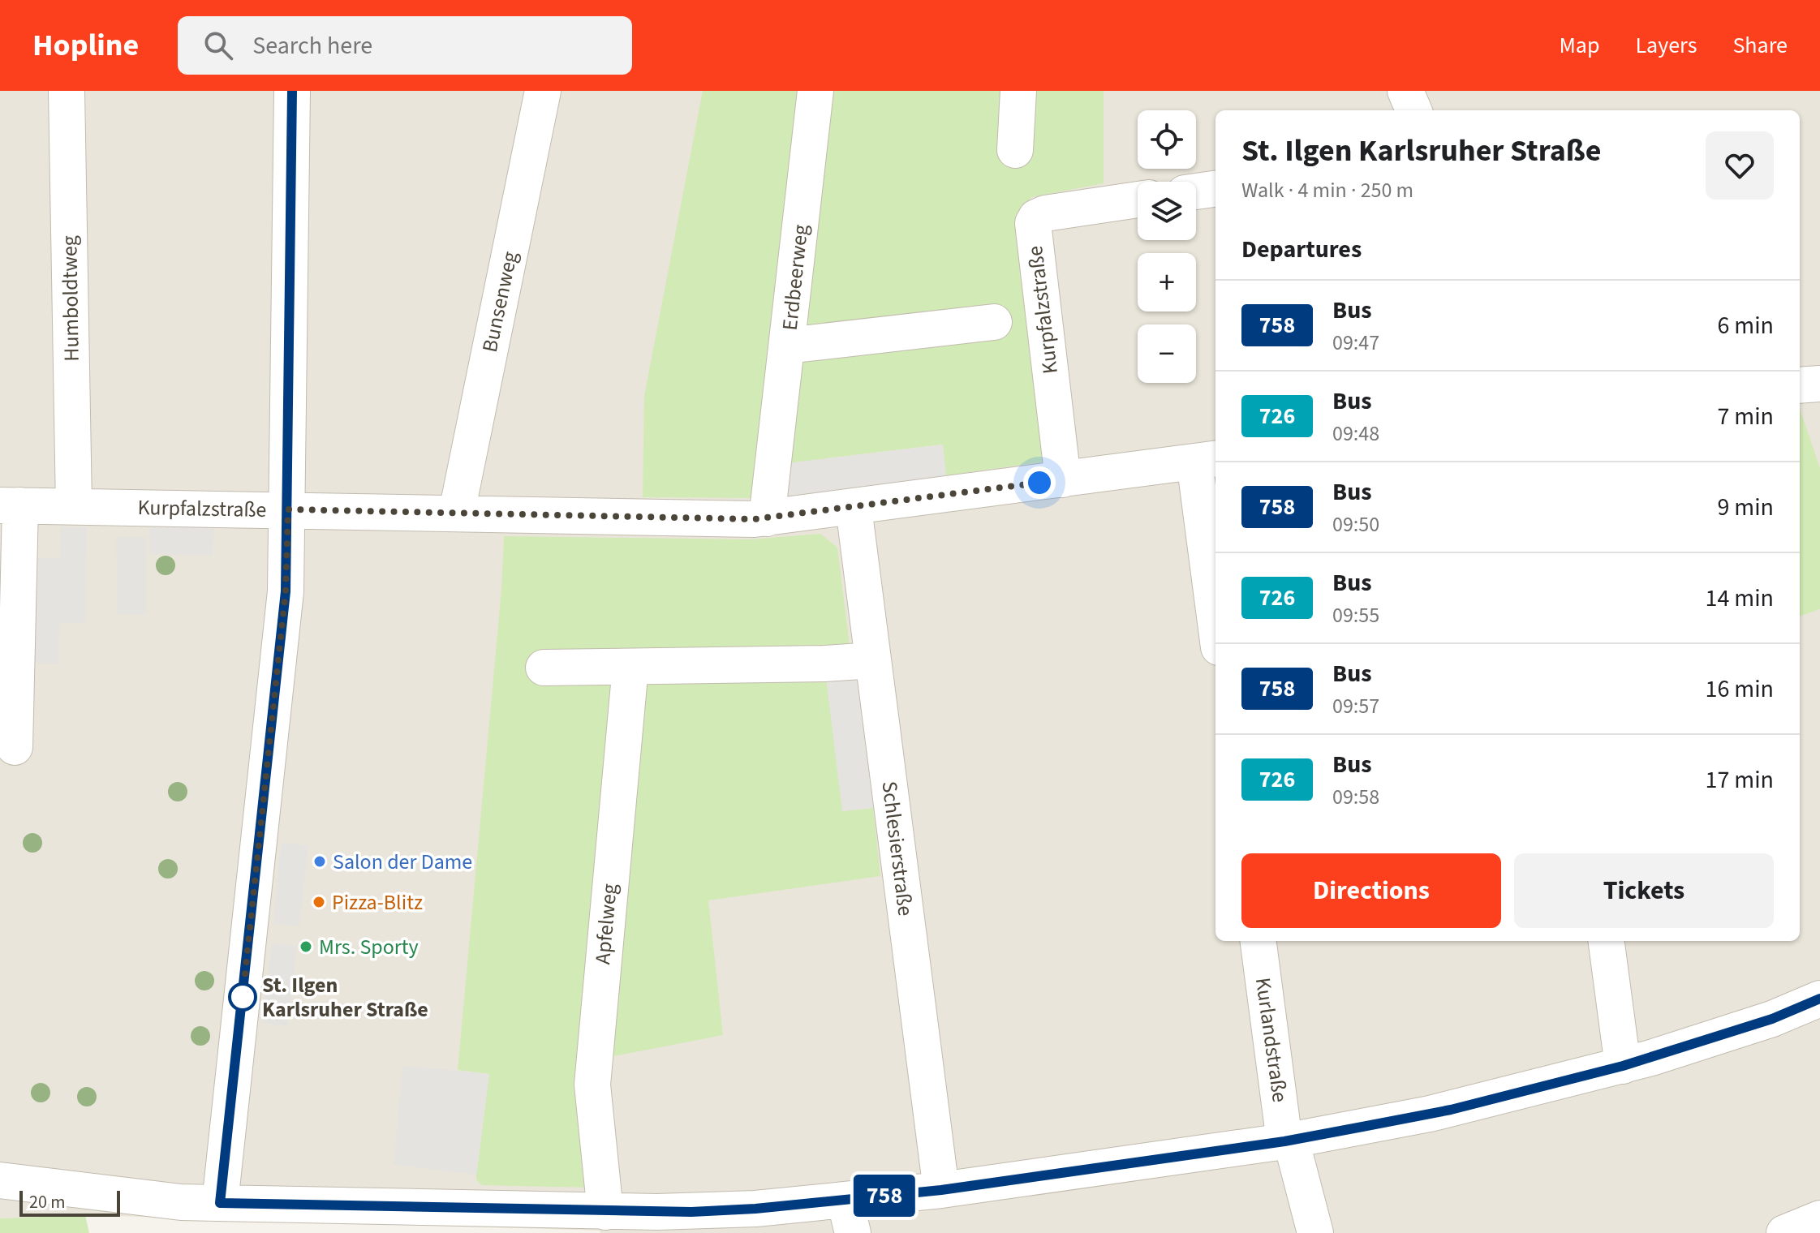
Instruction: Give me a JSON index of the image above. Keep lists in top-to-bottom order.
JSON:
{
  "streets": {
    "street": [
      "Erdbeerweg",
      "Humboldtweg",
      "Bunsenweg",
      "Kurpfalzstraße",
      "Schlesierstraße",
      "Apfelweg",
      "Kurlandstraße"
    ]
  },
  "crossings": [
    ["Erdbeerweg", "Kurpfalzstraße"],
    ["Humboldtweg", "Kurpfalzstraße"],
    ["Bunsenweg", "Kurpfalzstraße"],
    ["Kurpfalzstraße", "Schlesierstraße"]
  ],
  "places": [
    "Salon der Dame",
    "Pizza-Blitz",
    "Mrs. Sporty",
    "St. Ilgen Karlsruher Straße"
  ],
  "lines": ["bus line 758"],
  "scale_bar": "20 m",
  "page": {
    "header": "Hopline",
    "search": "Search here",
    "nav": ["Map", "Layers", "Share"],
    "on_map": "758",
    "map_buttons": ["+", "−"],
    "heading": [
      ["St. Ilgen Karlsruher Straße", "Walk · 4 min · 250 m"],
      "Departures"
    ],
    "list": [
      {
        "mark": "758",
        "name": "Bus",
        "note": "09:47",
        "value": "6 min"
      },
      {
        "mark": "726",
        "name": "Bus",
        "note": "09:48",
        "value": "7 min"
      },
      {
        "mark": "758",
        "name": "Bus",
        "note": "09:50",
        "value": "9 min"
      },
      {
        "mark": "726",
        "name": "Bus",
        "note": "09:55",
        "value": "14 min"
      },
      {
        "mark": "758",
        "name": "Bus",
        "note": "09:57",
        "value": "16 min"
      },
      {
        "mark": "726",
        "name": "Bus",
        "note": "09:58",
        "value": "17 min"
      }
    ],
    "buttons": ["Directions", "Tickets"],
    "scale": "20 m"
  }
}
